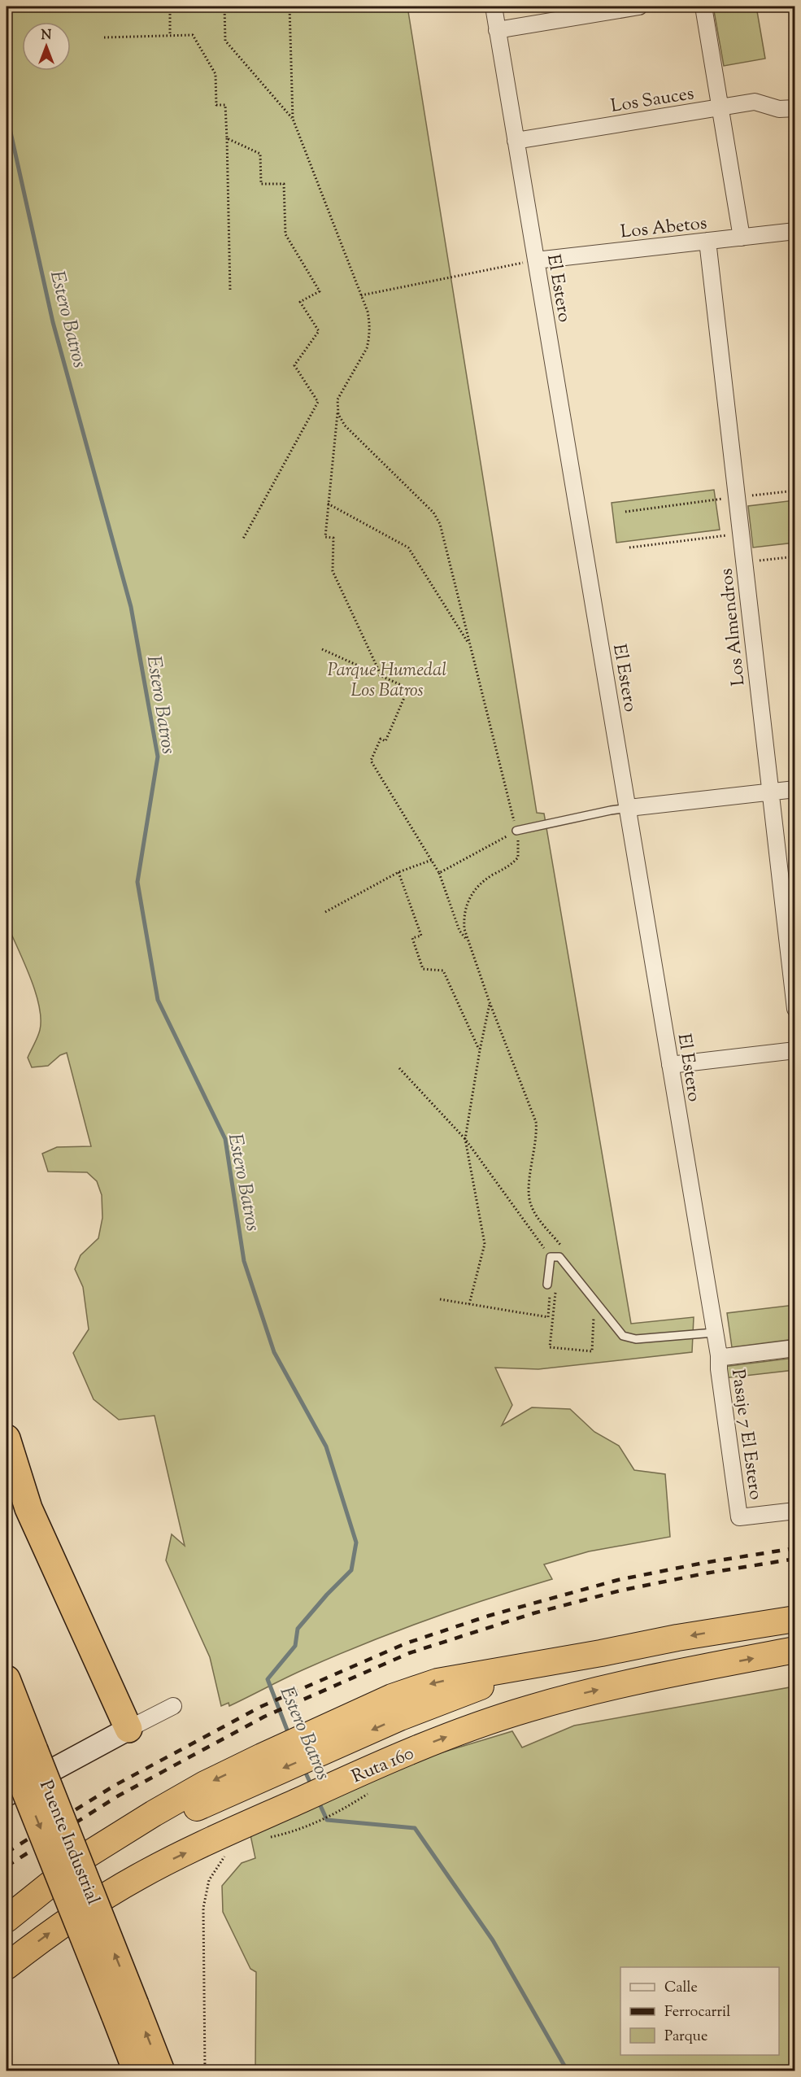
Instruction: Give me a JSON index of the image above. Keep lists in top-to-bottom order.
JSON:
{
  "streets": {
    "highway": ["Ruta 160", "Puente Industrial"],
    "street": [
      "Los Sauces",
      "Los Abetos",
      "El Estero",
      "Los Almendros",
      "Pasaje 7 El Estero"
    ]
  },
  "crossings": [
    ["Los Sauces", "El Estero"],
    ["Los Abetos", "El Estero"],
    ["Los Abetos", "Los Almendros"],
    ["El Estero", "Pasaje 7 El Estero"]
  ],
  "water": ["Estero Batros"],
  "parks": ["Parque Humedal Los Batros"],
  "legend": ["Calle", "Ferrocarril", "Parque"],
  "north": "top"
}
